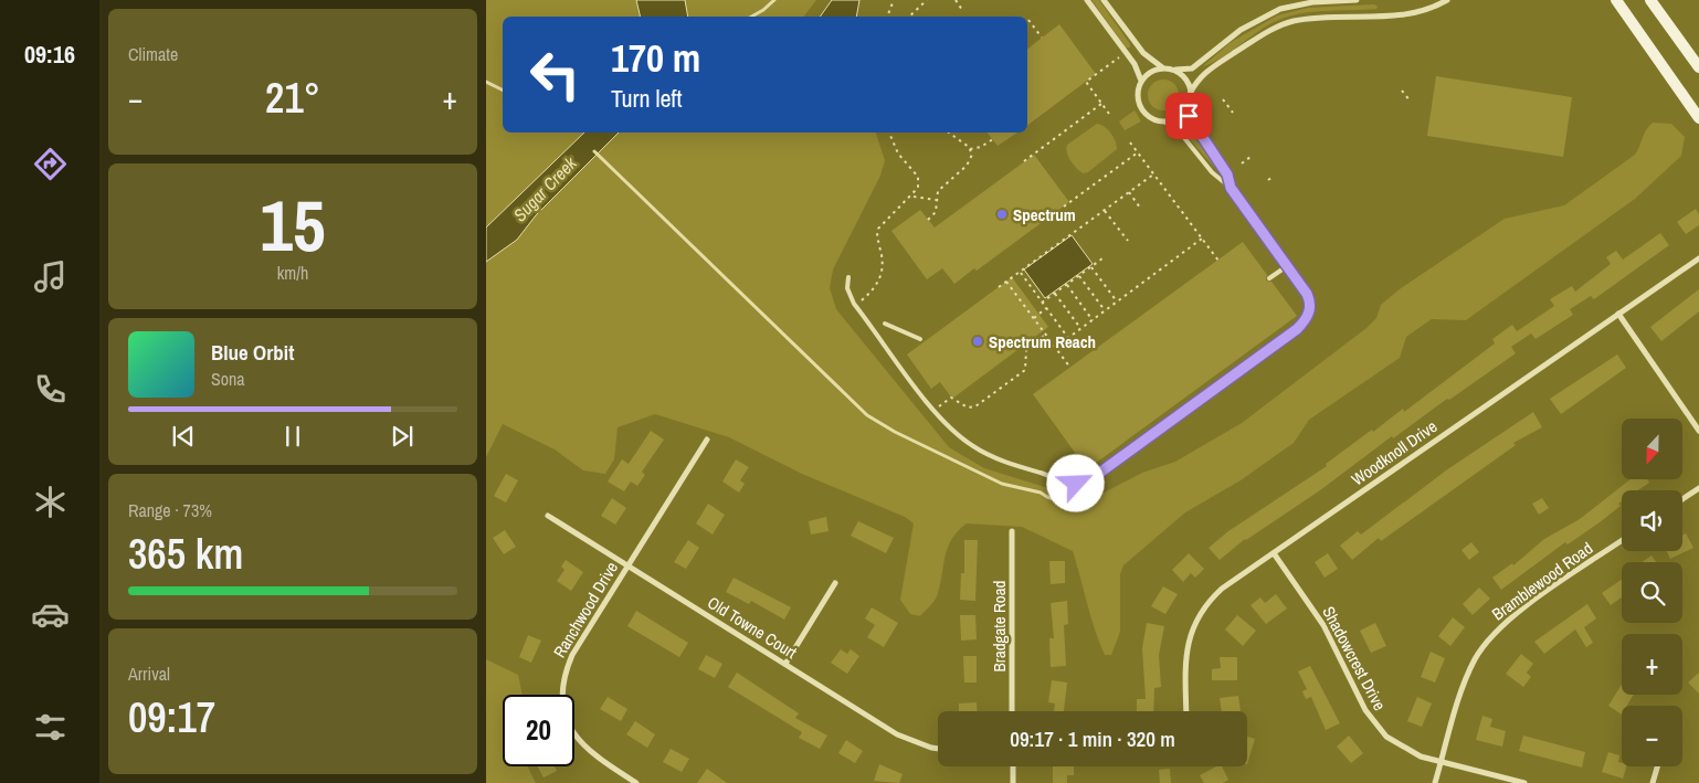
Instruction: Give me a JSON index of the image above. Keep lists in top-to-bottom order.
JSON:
{
  "streets": {
    "street": [
      "Woodknoll Drive",
      "Bramblewood Road",
      "Ranchwood Drive",
      "Bradgate Road",
      "Old Towne Court",
      "Shadowcrest Drive"
    ]
  },
  "crossings": [
    ["Woodknoll Drive", "Shadowcrest Drive"],
    ["Bramblewood Road", "Shadowcrest Drive"],
    ["Ranchwood Drive", "Old Towne Court"]
  ],
  "water": ["Sugar Creek"],
  "places": ["Spectrum", "Spectrum Reach"],
  "north": "bottom",
  "page": {
    "tabs": "09:16",
    "tile": [
      "Climate",
      ["15", "km/h"],
      ["Range · 73%", "365 km"],
      ["Arrival", "09:17"]
    ],
    "turn": ["170 m", "Turn left"],
    "heat": ["−", "21°", "+"],
    "song": ["Blue Orbit", "Sona"],
    "map_buttons": ["+", "−"],
    "limit": "20",
    "trip": "09:17 · 1 min · 320 m"
  }
}
